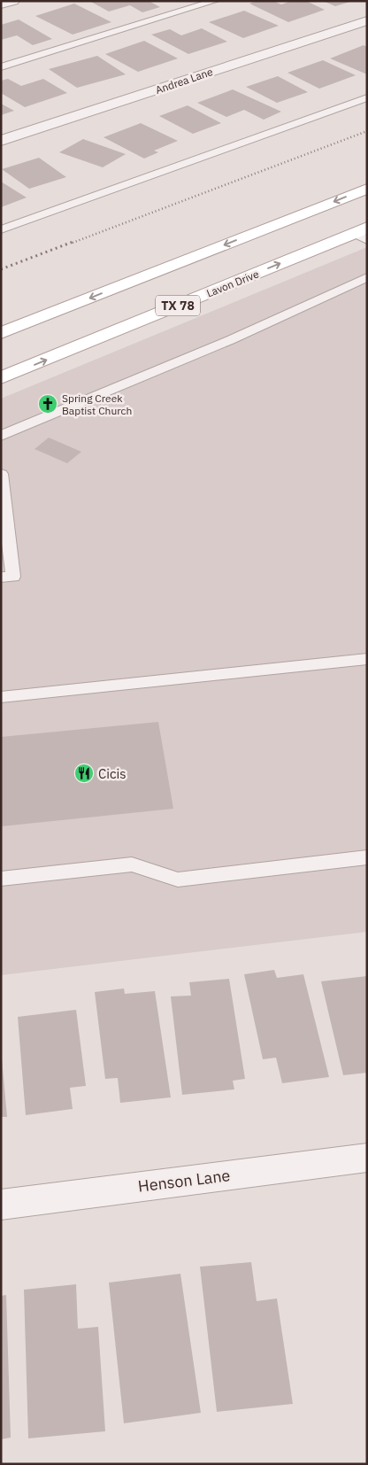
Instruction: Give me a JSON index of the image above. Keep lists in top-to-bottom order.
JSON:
{
  "streets": {
    "main road": ["Lavon Drive", "TX 78"],
    "street": ["Andrea Lane", "Henson Lane"]
  },
  "places": {
    "church": ["Spring Creek Baptist Church"],
    "restaurant": ["Cicis"]
  }
}
